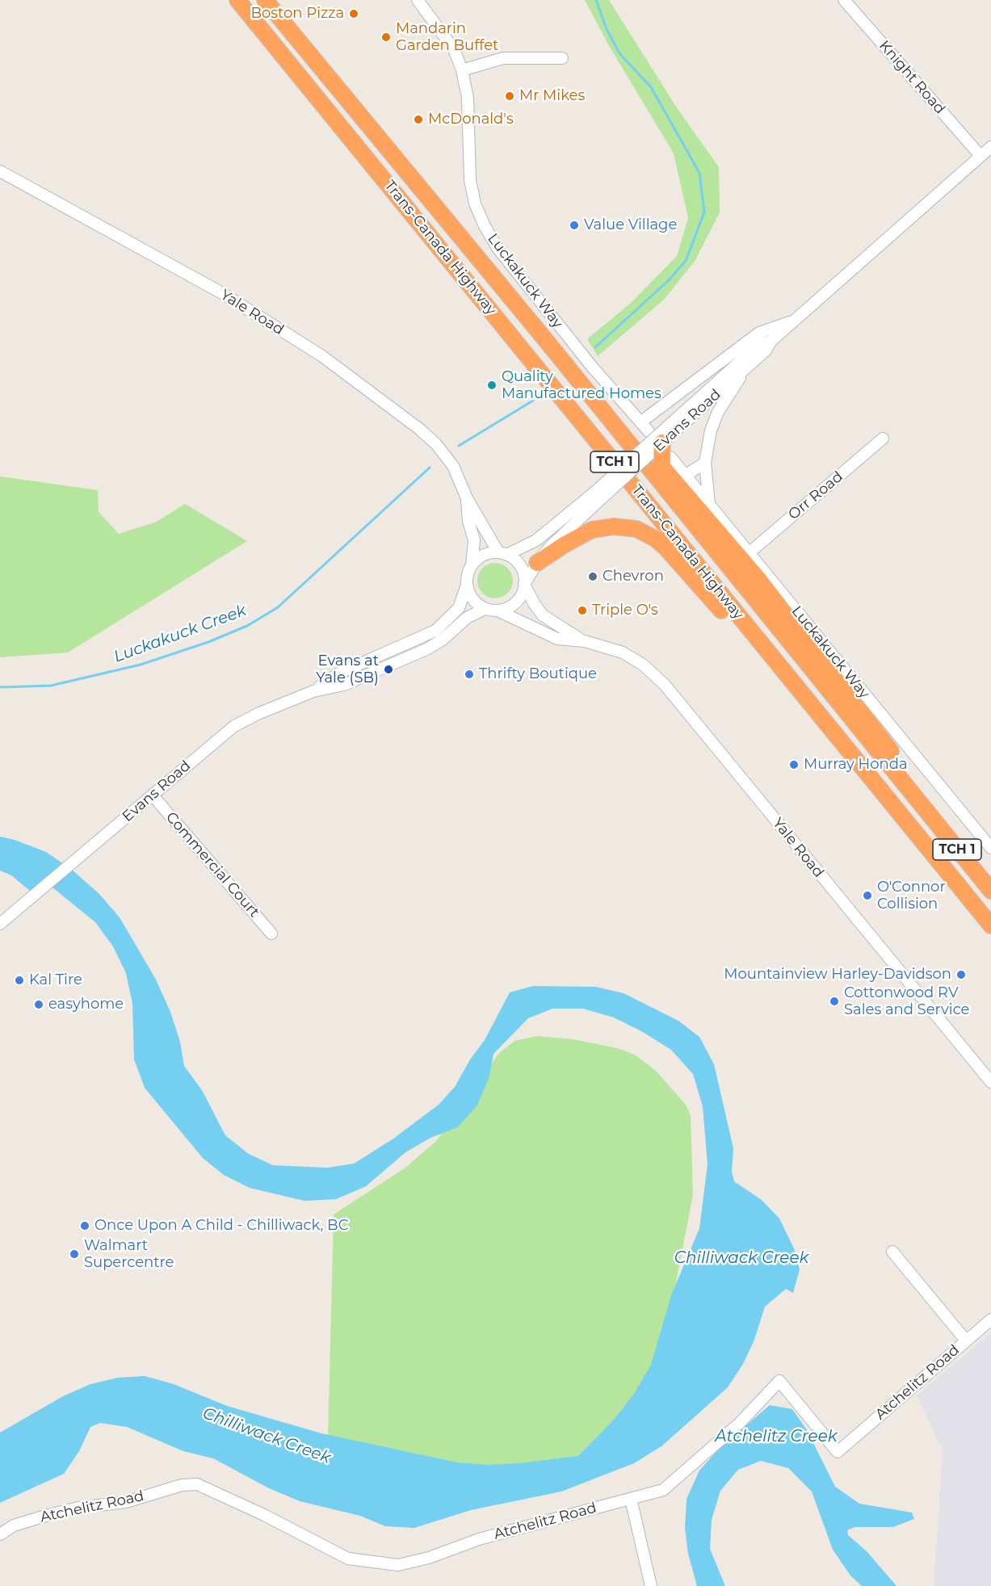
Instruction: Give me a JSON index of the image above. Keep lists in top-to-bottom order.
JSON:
{
  "streets": {
    "highway": ["Trans-Canada Highway", "TCH 1"],
    "street": [
      "Knight Road",
      "Luckakuck Way",
      "Yale Road",
      "Evans Road",
      "Orr Road",
      "Commercial Court",
      "Atchelitz Road"
    ]
  },
  "crossings": [
    ["Knight Road", "Evans Road"],
    ["Luckakuck Way", "Evans Road"],
    ["Luckakuck Way", "Orr Road"],
    ["Yale Road", "Evans Road"],
    ["Evans Road", "Commercial Court"]
  ],
  "water": ["Luckakuck Creek", "Chilliwack Creek", "Atchelitz Creek"],
  "places": [
    "Boston Pizza",
    "Mandarin Garden Buffet",
    "Mr Mikes",
    "McDonald's",
    "Value Village",
    "Quality Manufactured Homes",
    "Chevron",
    "Triple O's",
    "Evans at Yale (SB)",
    "Thrifty Boutique",
    "Murray Honda",
    "O'Connor Collision",
    "Mountainview Harley-Davidson",
    "Kal Tire",
    "Cottonwood RV Sales and Service",
    "easyhome",
    "Once Upon A Child - Chilliwack, BC",
    "Walmart Supercentre"
  ]
}
